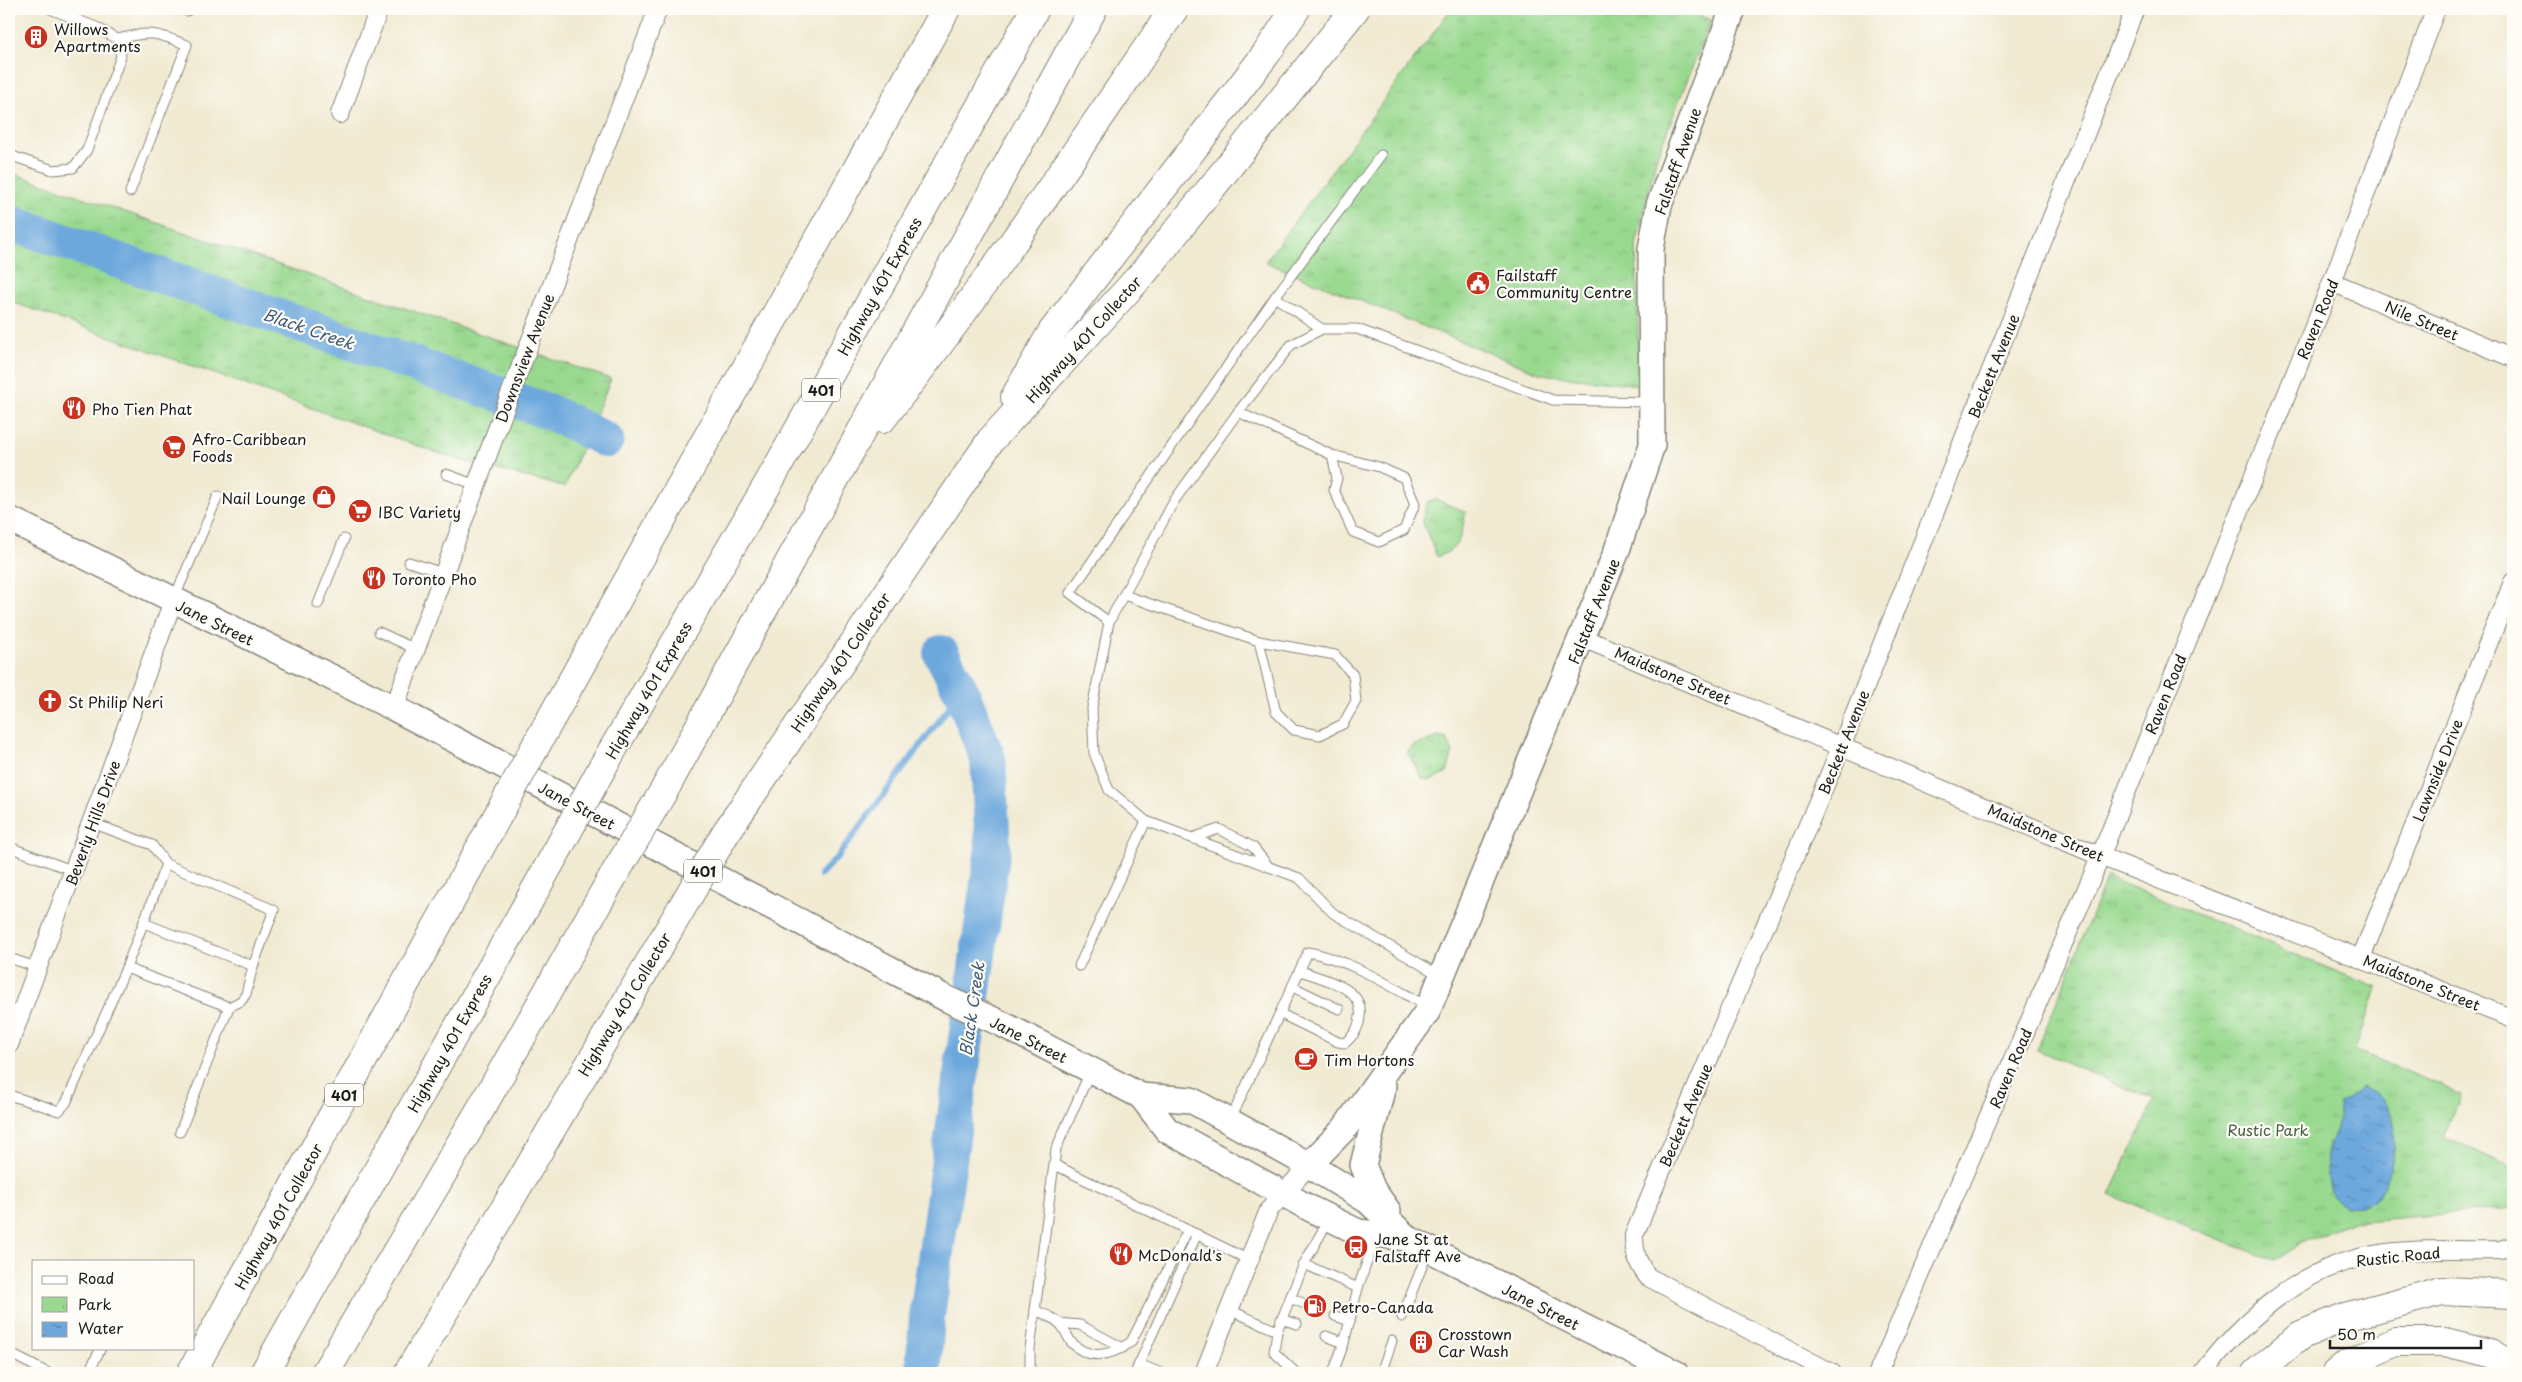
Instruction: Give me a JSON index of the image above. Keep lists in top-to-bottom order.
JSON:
{
  "streets": {
    "highway": ["Highway 401 Express", "Highway 401 Collector", "401"],
    "main road": ["Falstaff Avenue", "Jane Street"],
    "street": [
      "Raven Road",
      "Nile Street",
      "Downsview Avenue",
      "Beckett Avenue",
      "Maidstone Street",
      "Lawnside Drive",
      "Beverly Hills Drive",
      "Rustic Road"
    ]
  },
  "crossings": [
    ["Falstaff Avenue", "Jane Street"],
    ["Falstaff Avenue", "Maidstone Street"],
    ["Raven Road", "Nile Street"],
    ["Raven Road", "Maidstone Street"],
    ["Downsview Avenue", "Jane Street"],
    ["Beckett Avenue", "Maidstone Street"],
    ["Jane Street", "Beverly Hills Drive"],
    ["Maidstone Street", "Lawnside Drive"]
  ],
  "water": ["Black Creek"],
  "parks": ["Rustic Park"],
  "places": {
    "building": ["Willows Apartments", "Crosstown Car Wash"],
    "public building": ["Failstaff Community Centre"],
    "restaurant": ["Pho Tien Phat", "Toronto Pho", "McDonald's"],
    "supermarket": ["Afro-Caribbean Foods", "IBC Variety"],
    "shop": ["Nail Lounge"],
    "church": ["St Philip Neri"],
    "cafe": ["Tim Hortons"],
    "bus stop": ["Jane St at Falstaff Ave"],
    "fuel station": ["Petro-Canada"]
  },
  "legend": ["Road", "Park", "Water"],
  "scale_bar": "50 m"
}
